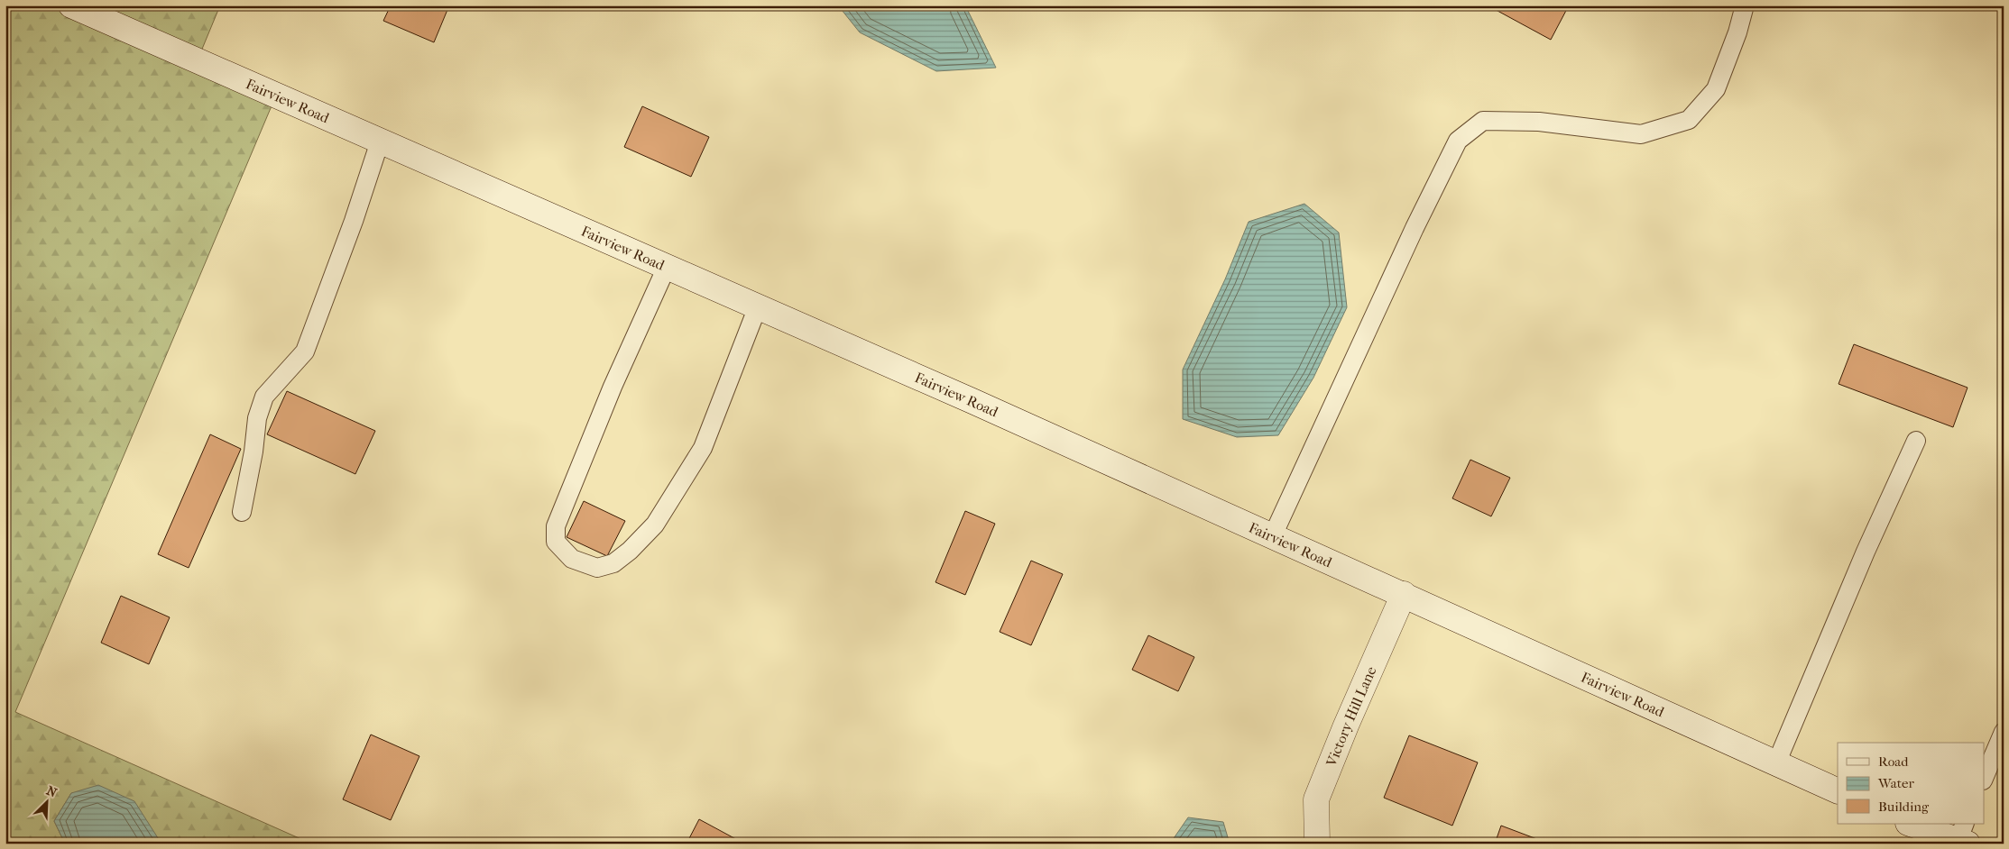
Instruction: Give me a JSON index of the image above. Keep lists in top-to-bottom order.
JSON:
{
  "streets": {
    "street": ["Fairview Road", "Victory Hill Lane"]
  },
  "crossings": [
    ["Fairview Road", "Victory Hill Lane"]
  ],
  "legend": ["Road", "Water", "Building"],
  "north": "top right"
}
